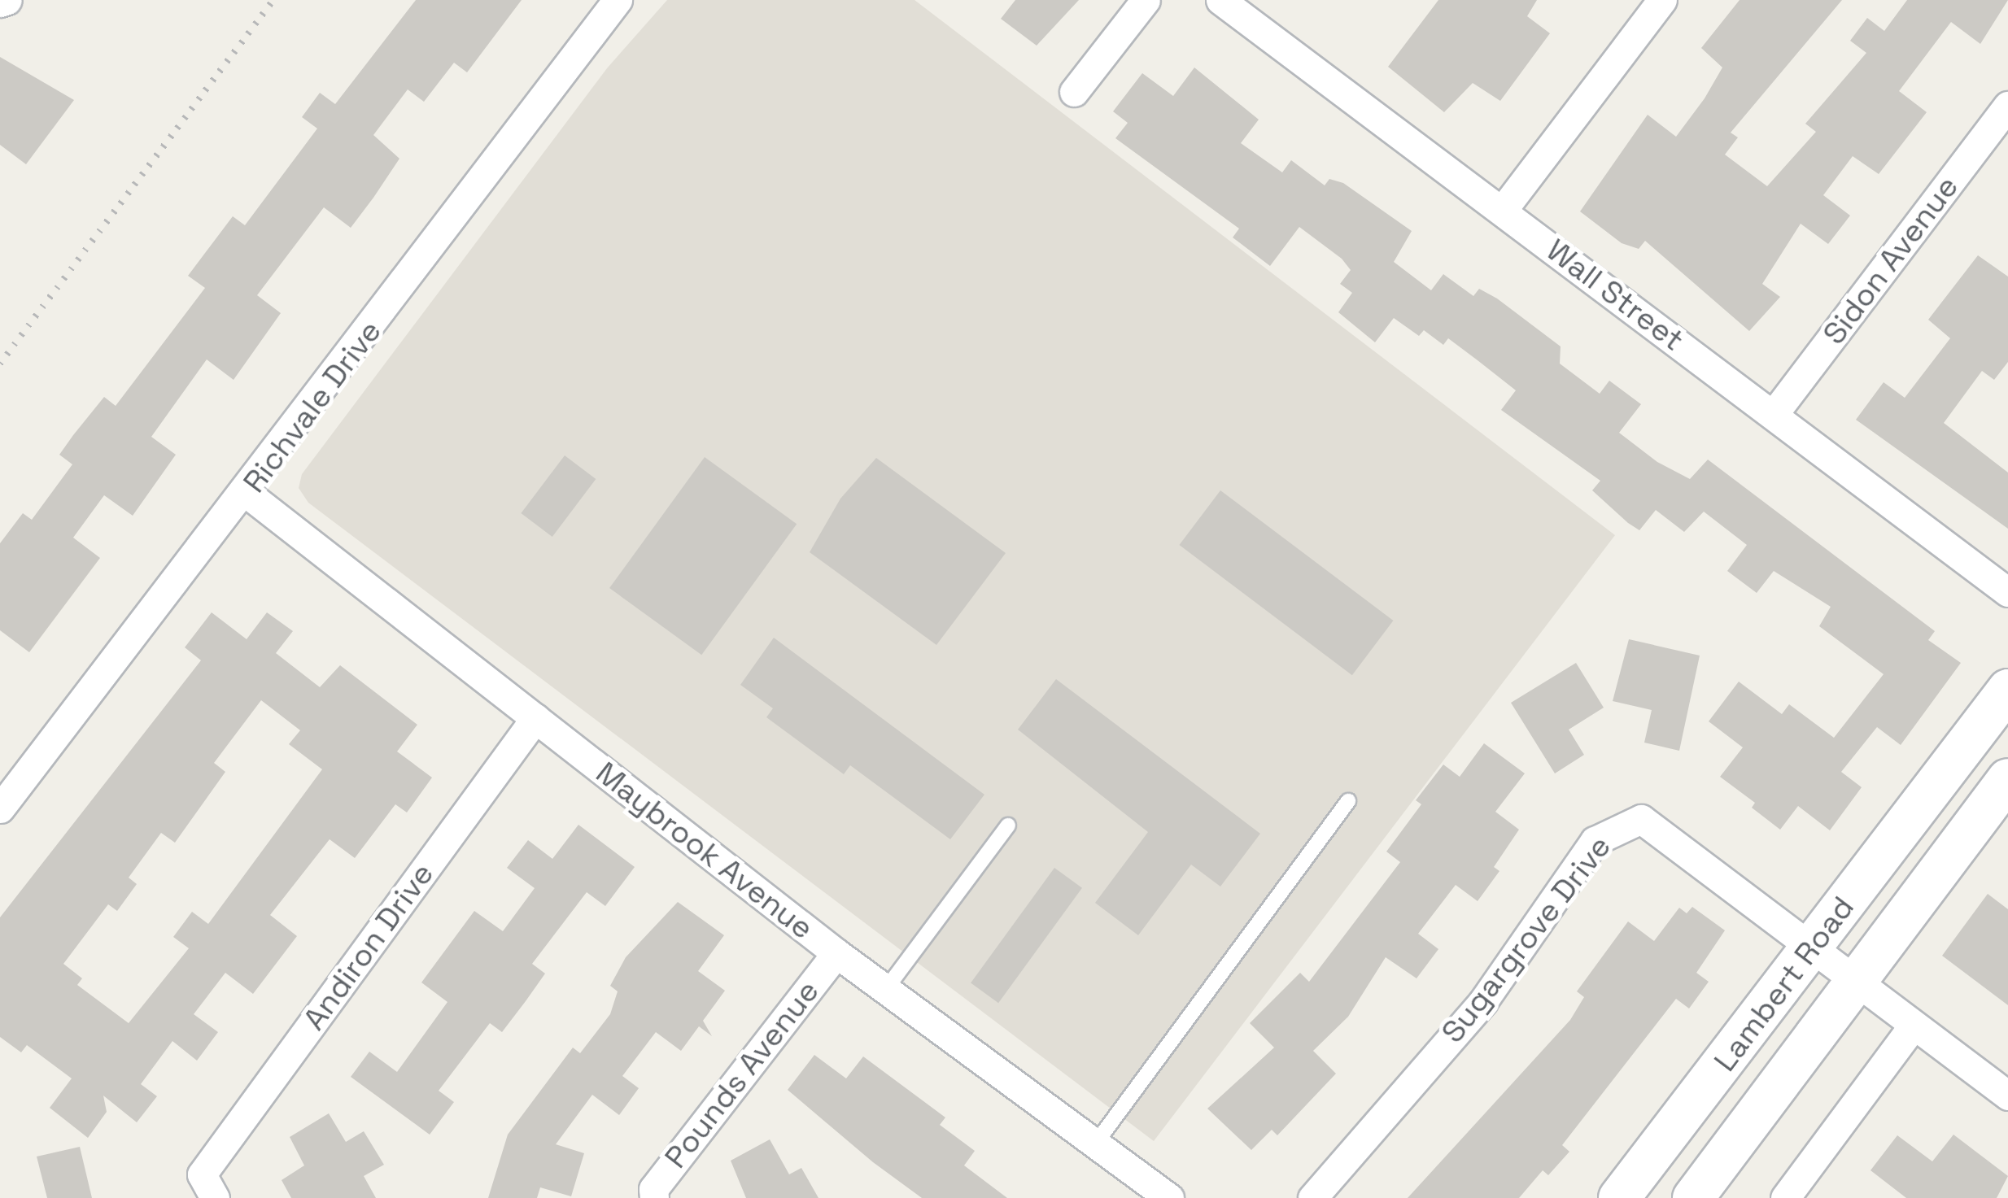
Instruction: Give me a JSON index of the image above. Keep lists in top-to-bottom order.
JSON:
{
  "streets": {
    "main road": ["Lambert Road"],
    "street": [
      "Sidon Avenue",
      "Wall Street",
      "Richvale Drive",
      "Maybrook Avenue",
      "Sugargrove Drive",
      "Andiron Drive",
      "Pounds Avenue"
    ]
  },
  "crossings": [
    ["Sidon Avenue", "Wall Street"],
    ["Richvale Drive", "Maybrook Avenue"],
    ["Maybrook Avenue", "Andiron Drive"],
    ["Maybrook Avenue", "Pounds Avenue"],
    ["Sugargrove Drive", "Lambert Road"]
  ]
}
